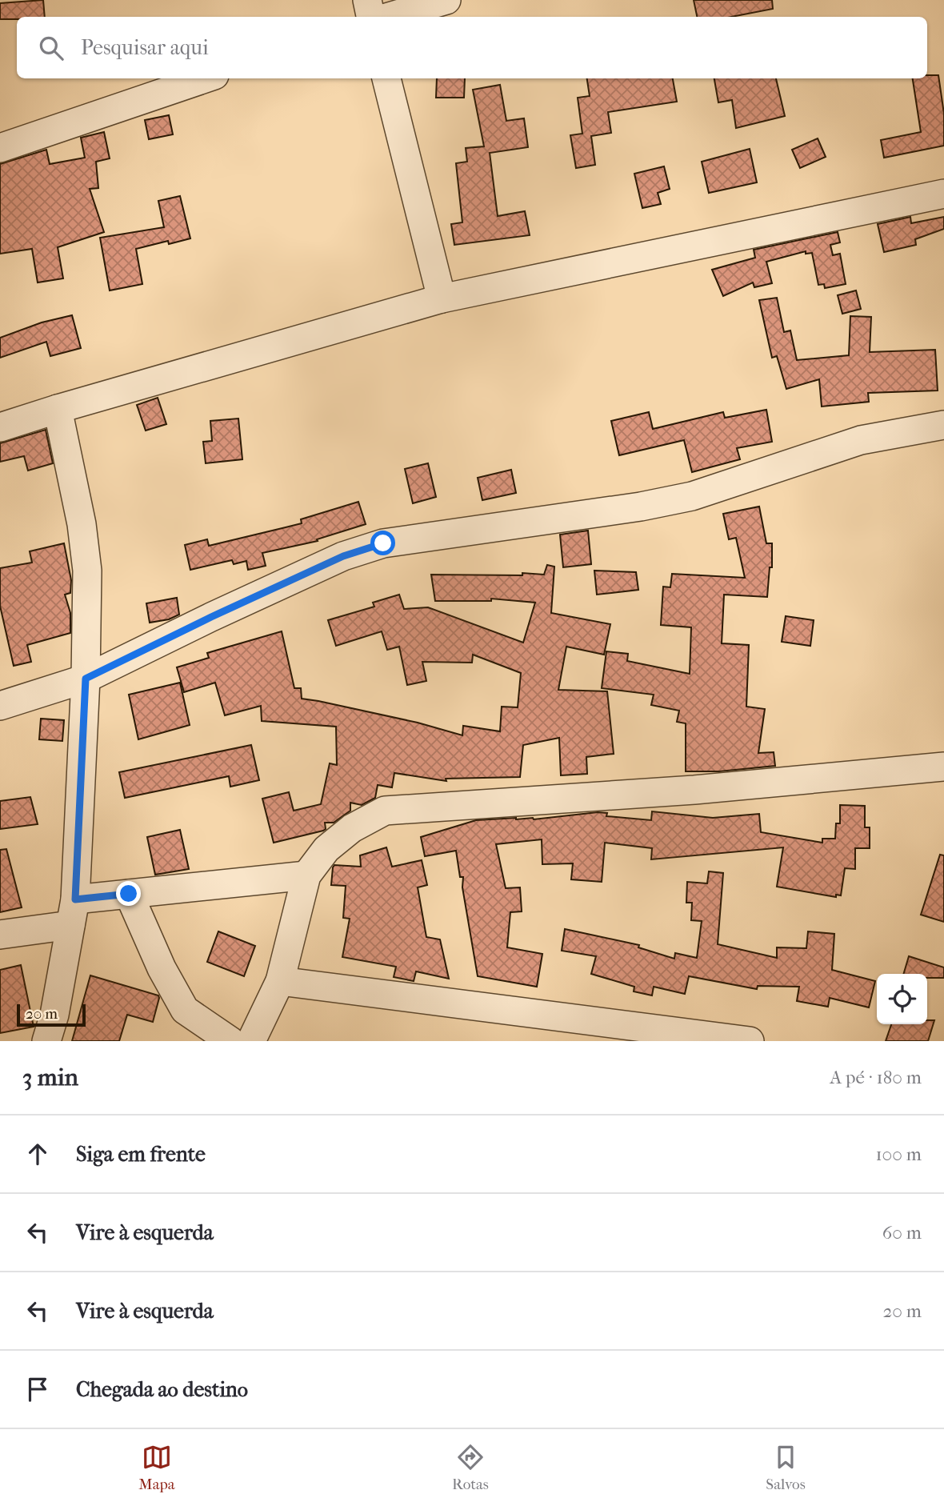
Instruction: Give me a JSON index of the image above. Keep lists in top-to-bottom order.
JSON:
{
  "scale_bar": "20 m",
  "page": {
    "search": "Pesquisar aqui",
    "scale": "20 m",
    "heading": ["3 min", "A pé · 180 m"],
    "list": [
      ["Siga em frente", "100 m"],
      ["Vire à esquerda", "60 m"],
      ["Vire à esquerda", "20 m"],
      "Chegada ao destino"
    ],
    "nav": ["Mapa", "Rotas", "Salvos"]
  }
}
